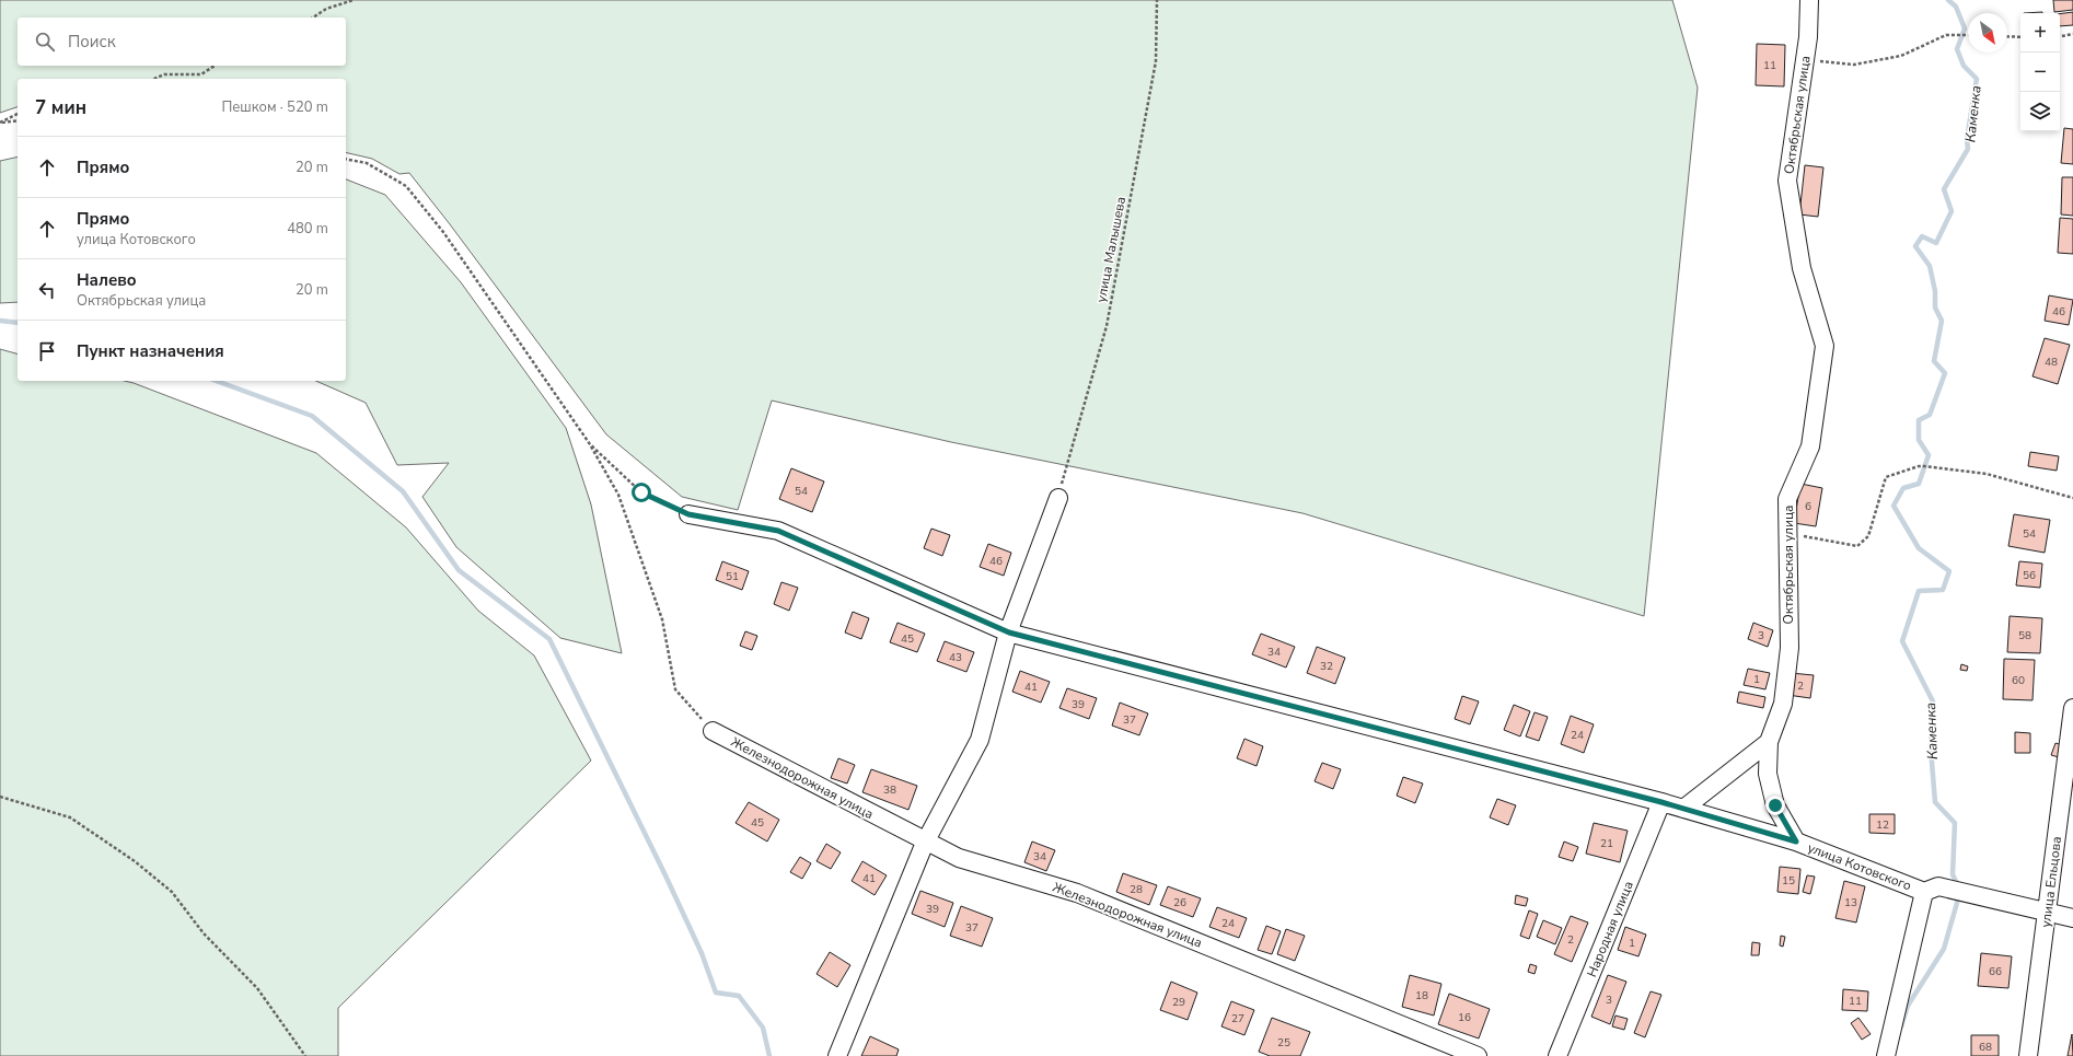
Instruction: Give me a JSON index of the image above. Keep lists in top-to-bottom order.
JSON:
{
  "streets": {
    "street": [
      "Октябрьская улица",
      "Железнодорожная улица",
      "улица Котовского",
      "улица Ельцова",
      "Народная улица"
    ],
    "path": ["улица Малышева"]
  },
  "crossings": [
    ["Октябрьская улица", "улица Котовского"],
    ["улица Котовского", "Народная улица"]
  ],
  "water": ["Каменка"],
  "house_numbers": [
    "11",
    "46",
    "48",
    "54",
    "6",
    "54",
    "46",
    "56",
    "51",
    "3",
    "58",
    "45",
    "34",
    "43",
    "32",
    "1",
    "60",
    "2",
    "41",
    "39",
    "37",
    "24",
    "38",
    "45",
    "12",
    "21",
    "34",
    "41",
    "15",
    "28",
    "26",
    "13",
    "39",
    "24",
    "37",
    "2",
    "1",
    "66",
    "18",
    "3",
    "11",
    "29",
    "16",
    "27",
    "25",
    "68"
  ],
  "north": "bottom right",
  "page": {
    "map_buttons": ["+", "−"],
    "search": "Поиск",
    "heading": ["7 мин", "Пешком · 520 m"],
    "list": [
      ["Прямо", "20 m"],
      ["Прямо", "улица Котовского", "480 m"],
      ["Налево", "Октябрьская улица", "20 m"],
      "Пункт назначения"
    ]
  }
}
